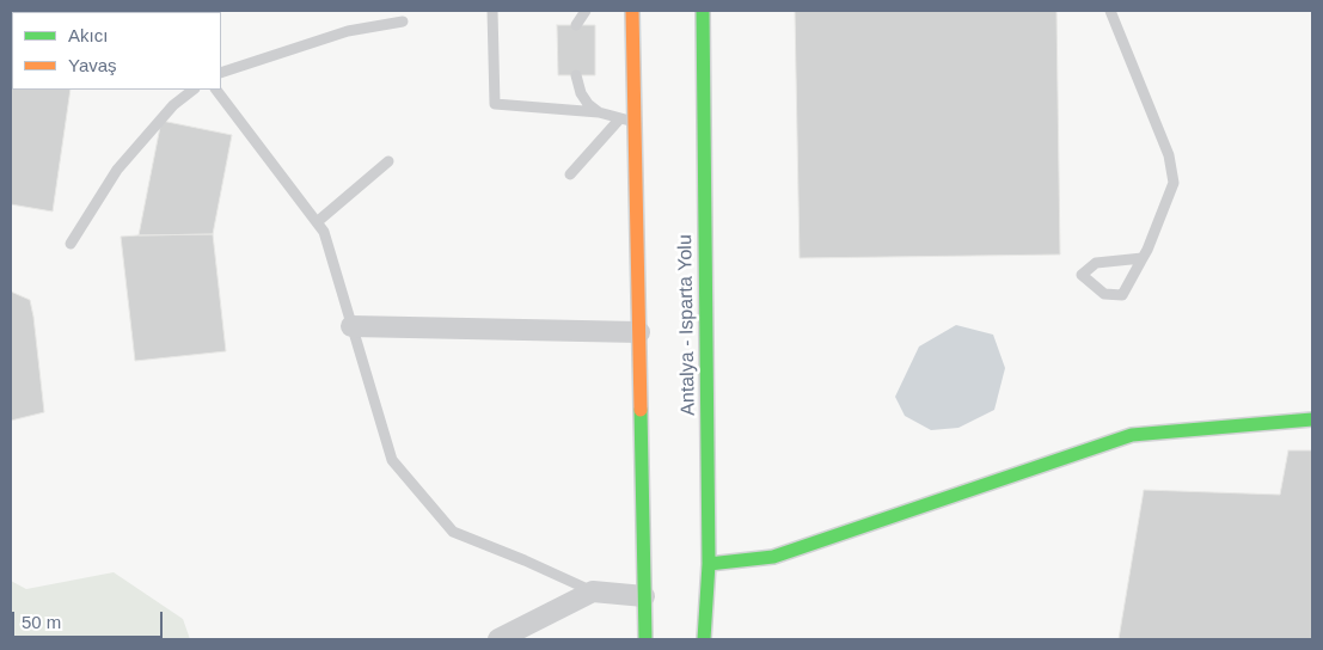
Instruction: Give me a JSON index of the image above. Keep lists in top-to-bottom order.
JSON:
{
  "streets": {
    "main road": ["Antalya - Isparta Yolu"]
  },
  "legend": ["Akıcı", "Yavaş"],
  "scale_bar": "50 m"
}
